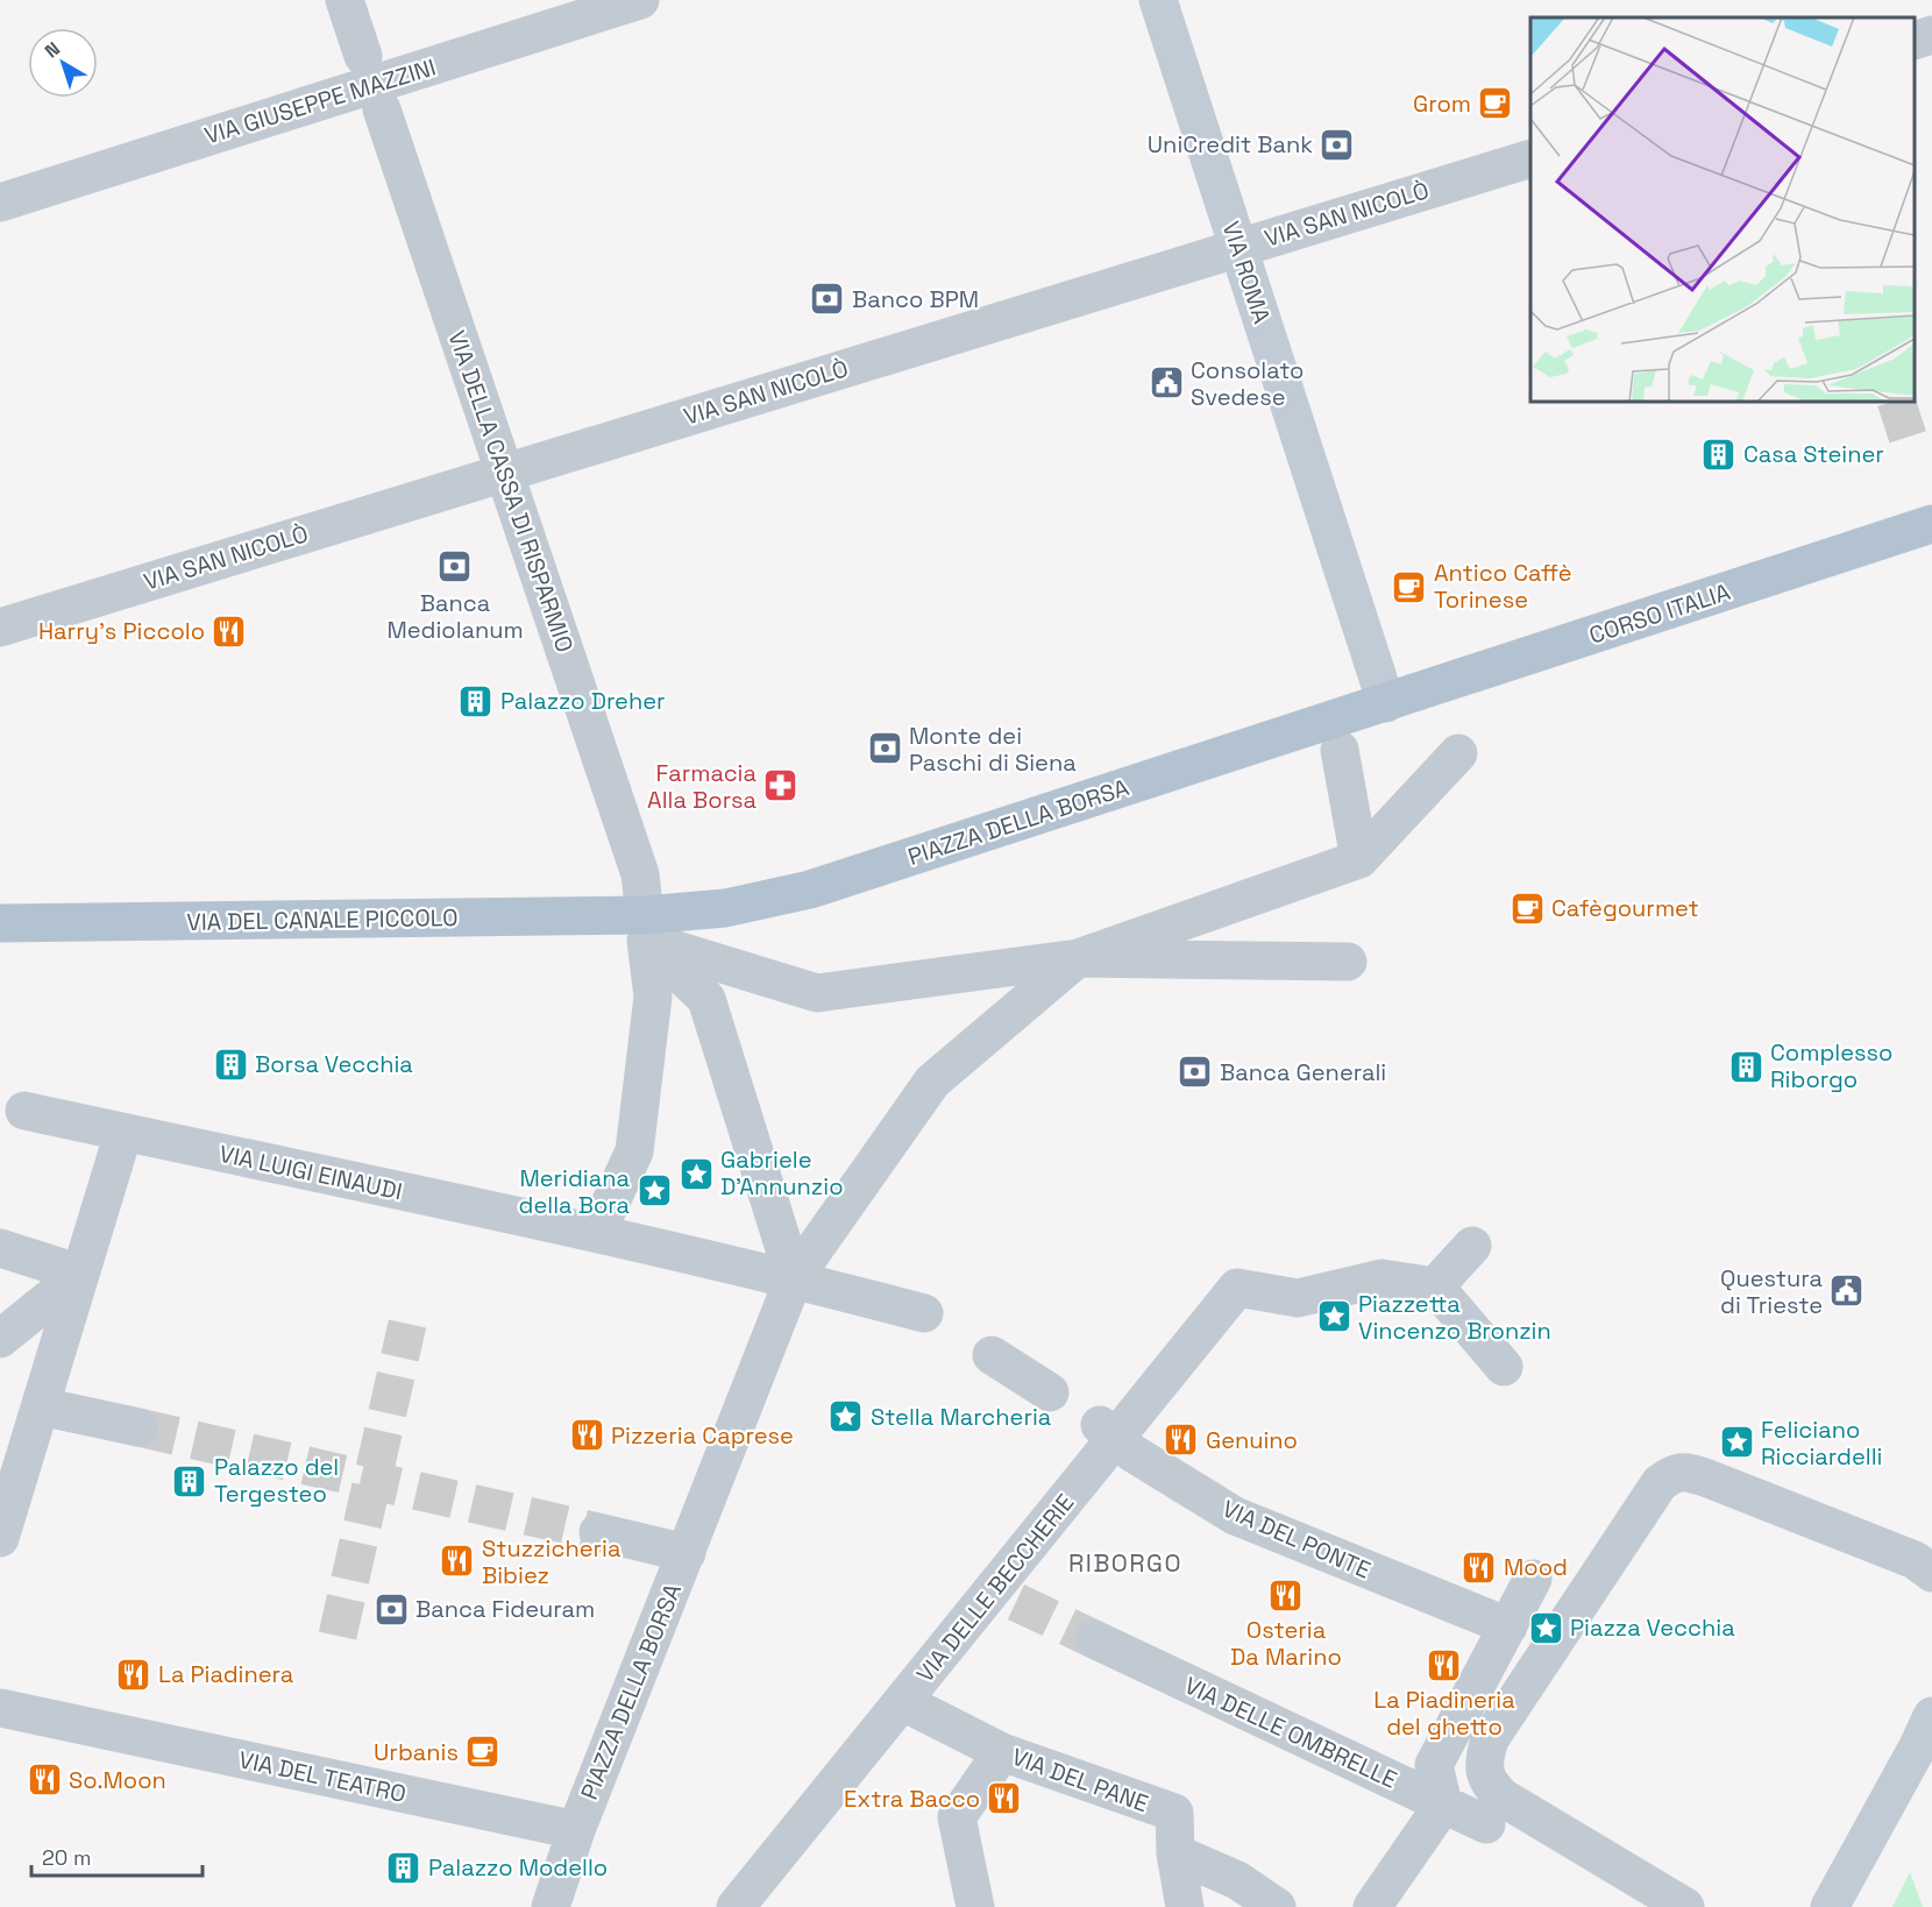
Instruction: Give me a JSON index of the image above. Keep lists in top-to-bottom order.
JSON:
{
  "streets": {
    "main road": [
      "VIA ROMA",
      "CORSO ITALIA",
      "PIAZZA DELLA BORSA",
      "VIA DEL CANALE PICCOLO"
    ],
    "street": [
      "VIA GIUSEPPE MAZZINI",
      "VIA SAN NICOLÒ",
      "VIA DELLA CASSA DI RISPARMIO",
      "VIA LUIGI EINAUDI",
      "VIA DEL PONTE",
      "VIA DELLE BECCHERIE",
      "VIA DELLE OMBRELLE",
      "VIA DEL TEATRO",
      "VIA DEL PANE"
    ]
  },
  "crossings": [
    ["VIA SAN NICOLÒ", "VIA ROMA"],
    ["VIA SAN NICOLÒ", "VIA DELLA CASSA DI RISPARMIO"],
    ["VIA ROMA", "CORSO ITALIA"],
    ["VIA ROMA", "PIAZZA DELLA BORSA"],
    ["VIA DELLA CASSA DI RISPARMIO", "PIAZZA DELLA BORSA"],
    ["VIA DELLA CASSA DI RISPARMIO", "VIA DEL CANALE PICCOLO"],
    ["VIA DELLA CASSA DI RISPARMIO", "VIA LUIGI EINAUDI"],
    ["CORSO ITALIA", "PIAZZA DELLA BORSA"],
    ["PIAZZA DELLA BORSA", "VIA DEL CANALE PICCOLO"],
    ["PIAZZA DELLA BORSA", "VIA LUIGI EINAUDI"],
    ["PIAZZA DELLA BORSA", "VIA DEL TEATRO"],
    ["VIA DEL PONTE", "VIA DELLE BECCHERIE"],
    ["VIA DELLE BECCHERIE", "VIA DEL PANE"]
  ],
  "districts": ["RIBORGO"],
  "places": {
    "cafe": [
      "Grom",
      "Antico Caffè Torinese",
      "Cafègourmet",
      "Urbanis"
    ],
    "bank": [
      "UniCredit Bank",
      "Banco BPM",
      "Banca Mediolanum",
      "Monte dei Paschi di Siena",
      "Banca Generali",
      "Banca Fideuram"
    ],
    "public building": ["Consolato Svedese", "Questura di Trieste"],
    "building": [
      "Casa Steiner",
      "Palazzo Dreher",
      "Borsa Vecchia",
      "Complesso Riborgo",
      "Palazzo del Tergesteo",
      "Palazzo Modello"
    ],
    "restaurant": [
      "Harry's Piccolo",
      "Pizzeria Caprese",
      "Genuino",
      "Stuzzicheria Bibiez",
      "Mood",
      "Osteria Da Marino",
      "La Piadineria del ghetto",
      "La Piadinera",
      "So.Moon",
      "Extra Bacco"
    ],
    "pharmacy": ["Farmacia Alla Borsa"],
    "place": [
      "Gabriele D'Annunzio",
      "Meridiana della Bora",
      "Piazzetta Vincenzo Bronzin",
      "Stella Marcheria",
      "Feliciano Ricciardelli",
      "Piazza Vecchia"
    ]
  },
  "scale_bar": "20 m",
  "north": "top left"
}
